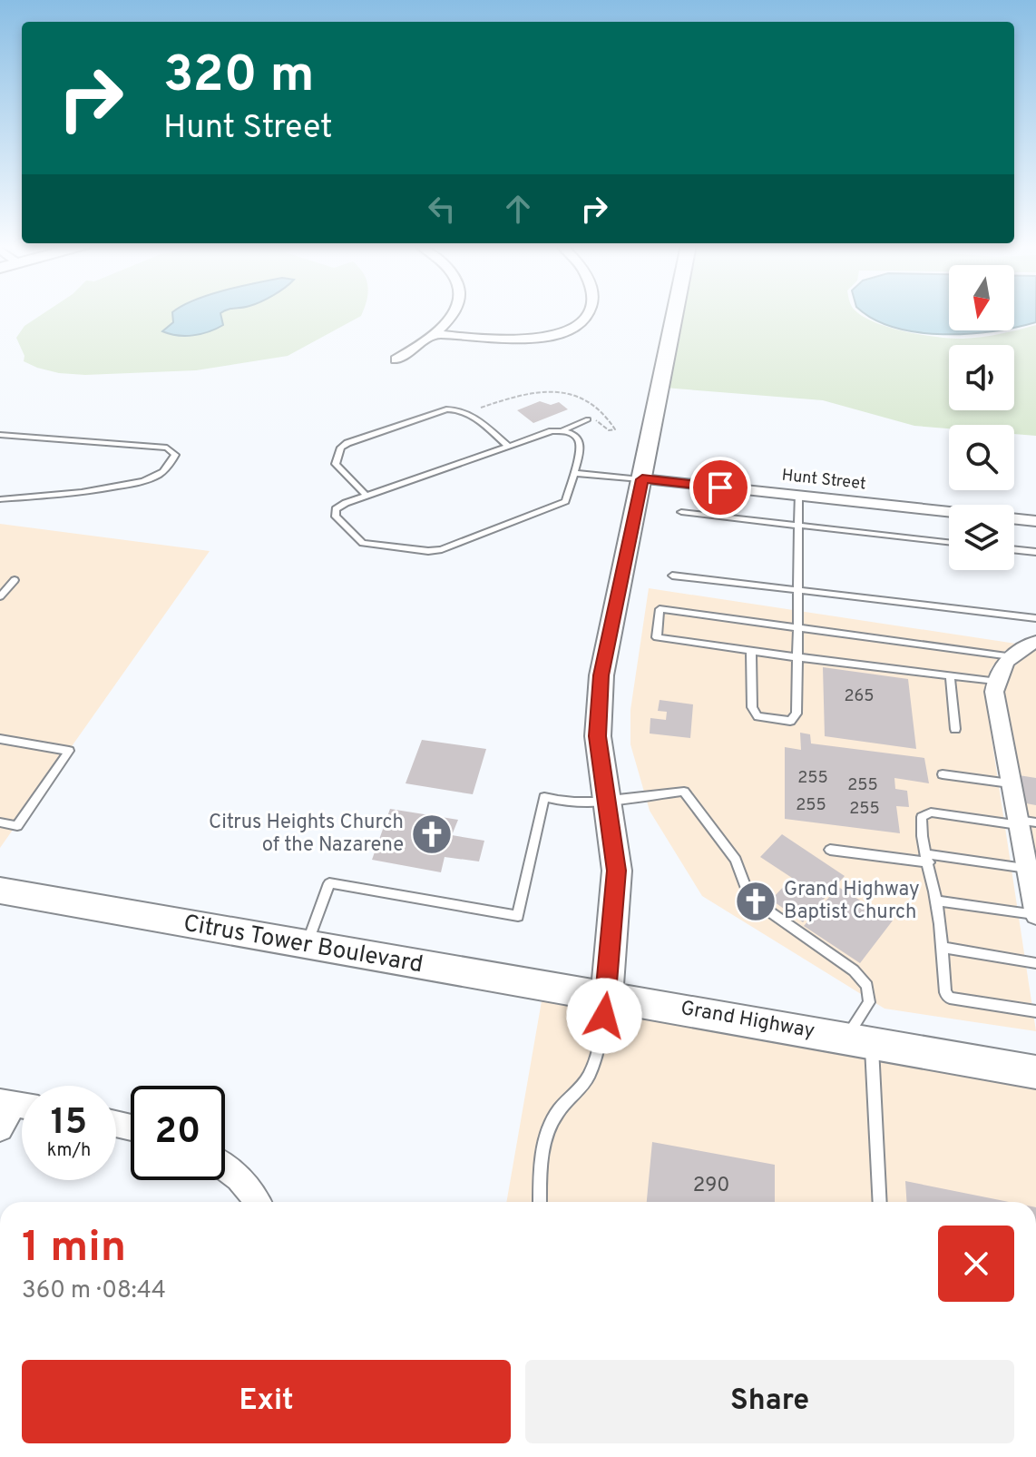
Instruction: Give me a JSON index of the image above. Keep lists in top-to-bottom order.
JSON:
{
  "streets": {
    "street": ["Hunt Street", "Citrus Tower Boulevard", "Grand Highway"]
  },
  "crossings": [
    ["Citrus Tower Boulevard", "Grand Highway"]
  ],
  "places": {
    "church": ["Citrus Heights Church of the Nazarene", "Grand Highway Baptist Church"]
  },
  "house_numbers": [
    "265",
    "255",
    "255",
    "255",
    "255",
    "290"
  ],
  "north": "bottom",
  "page": {
    "turn": ["320 m", "Hunt Street"],
    "speed": "15 km/h",
    "limit": "20",
    "heading": ["1 min", "360 m · 08:44"],
    "buttons": ["Exit", "Share"]
  }
}
